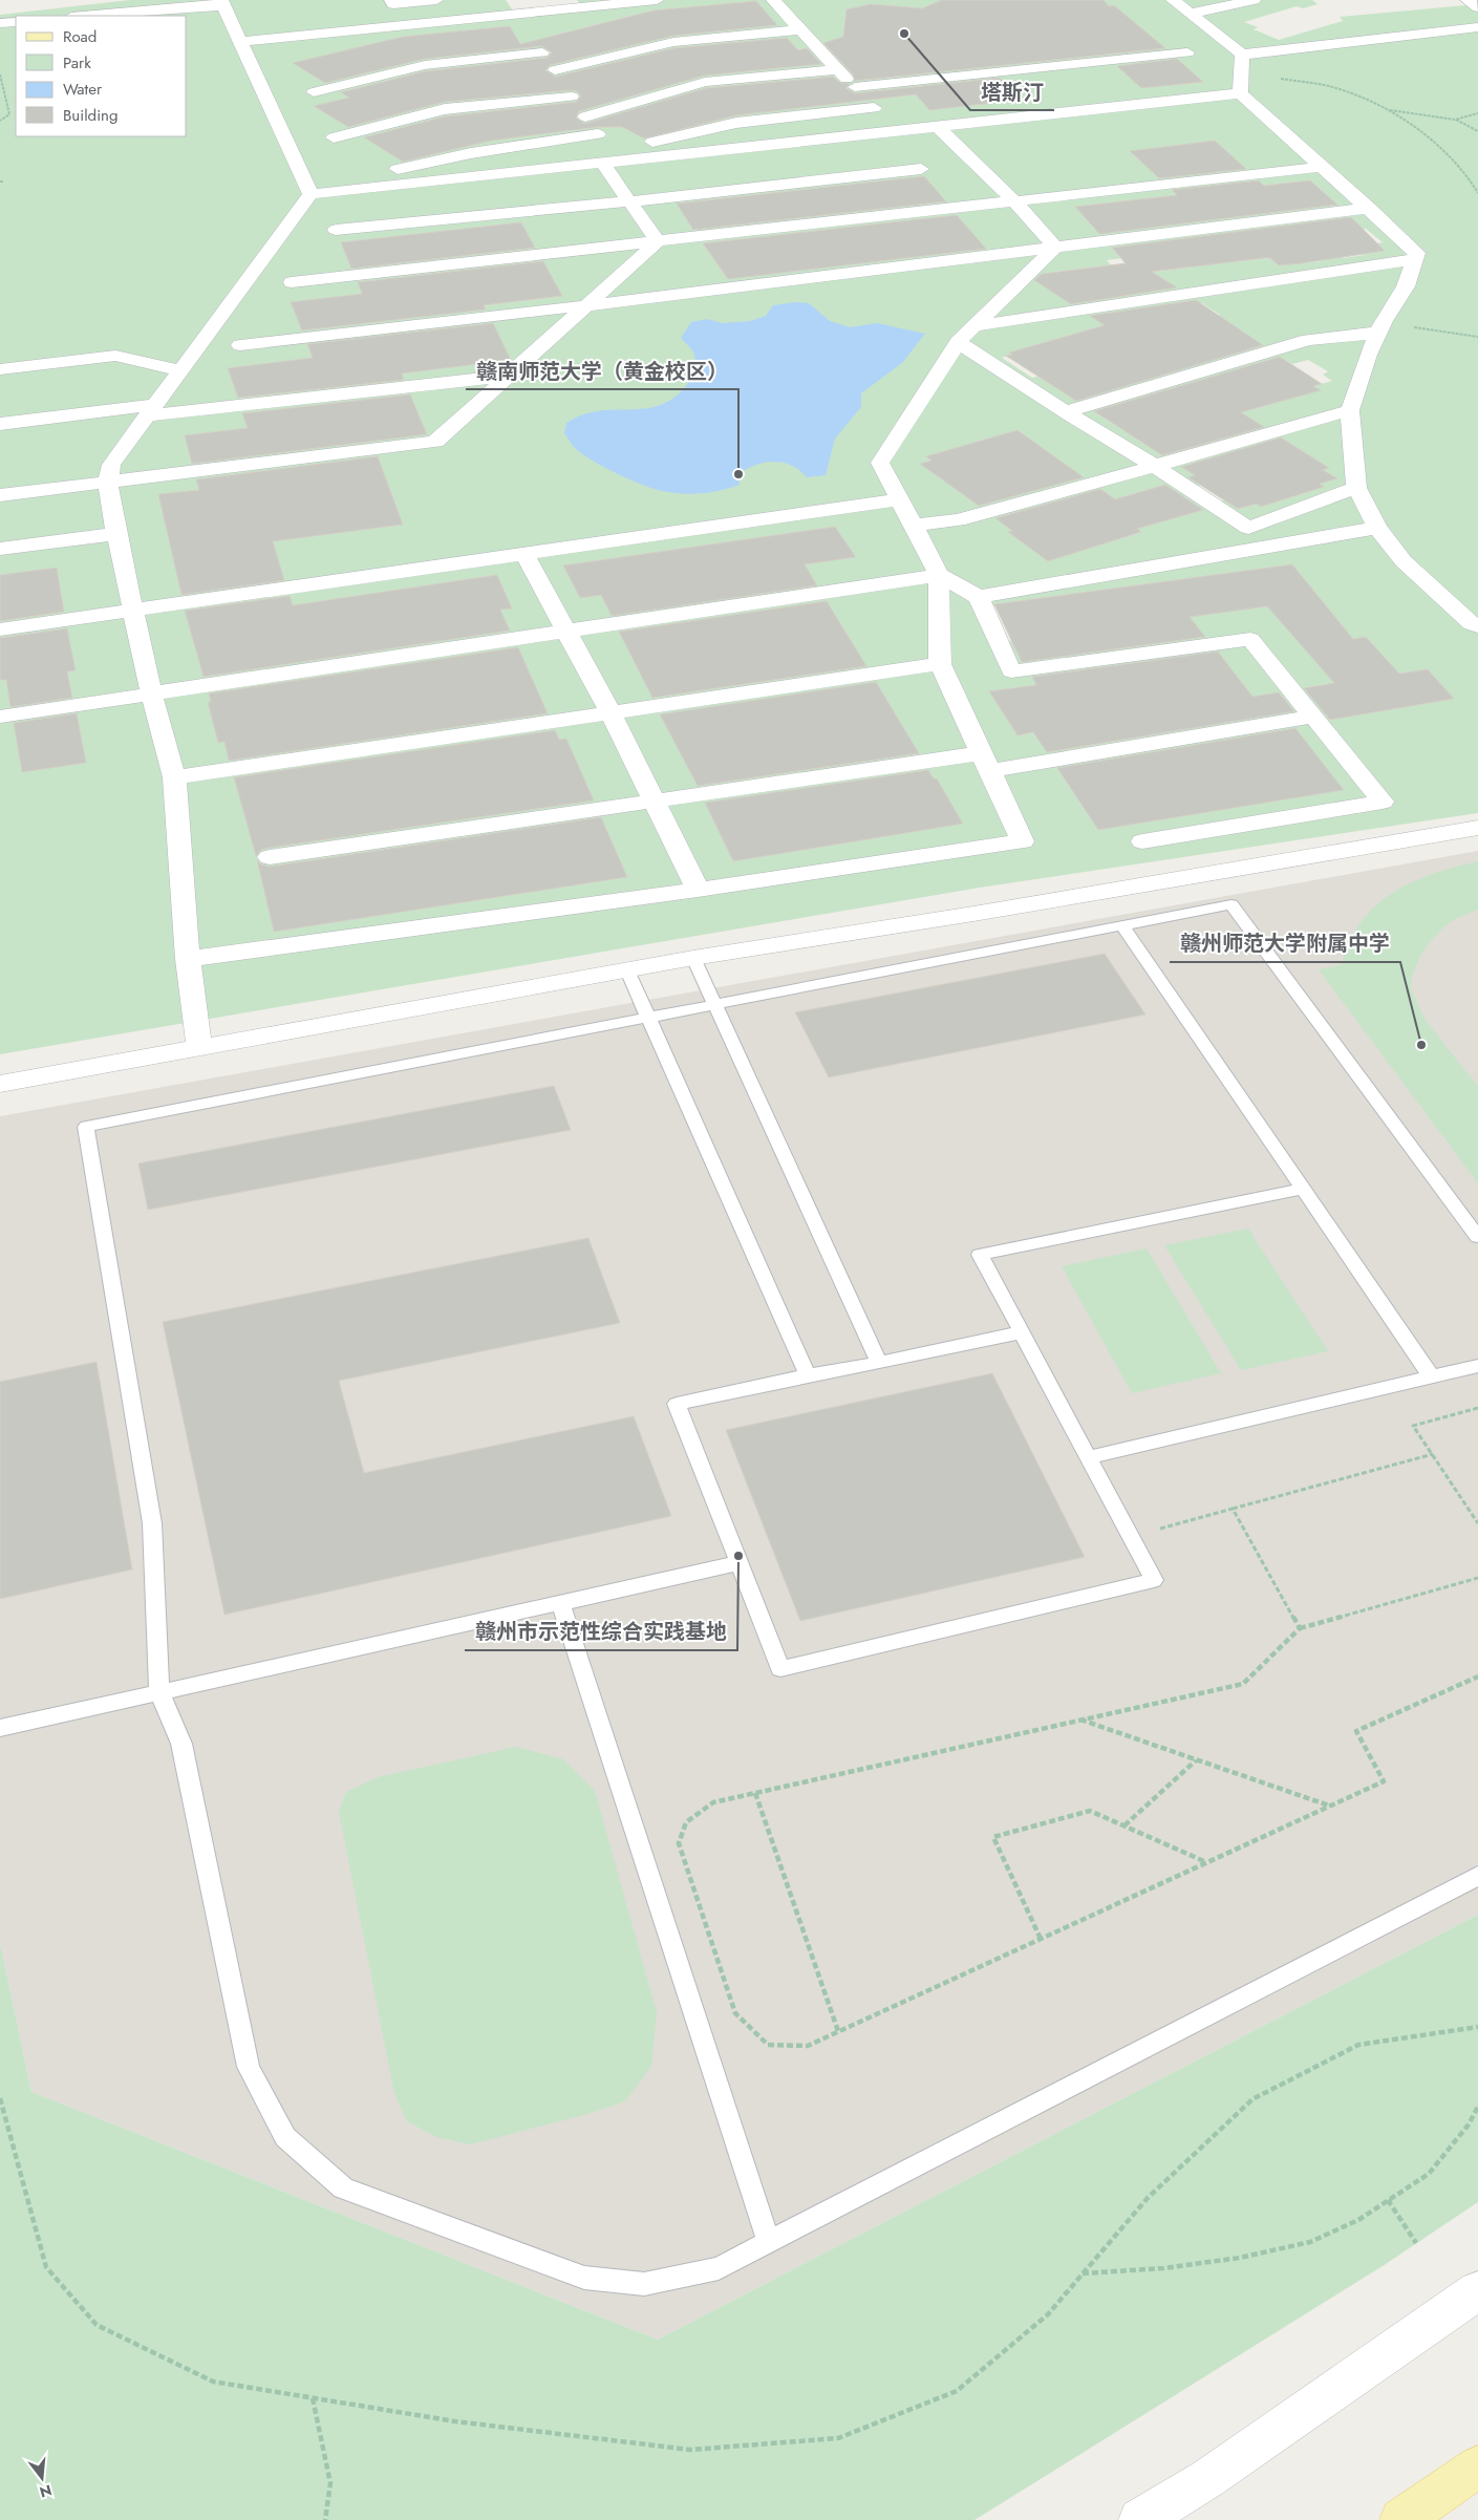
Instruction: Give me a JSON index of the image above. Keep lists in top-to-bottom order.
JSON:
{
  "places": [
    "塔斯汀",
    "赣南师范大学（黄金校区）",
    "赣州师范大学附属中学",
    "赣州市示范性综合实践基地"
  ],
  "legend": [
    "Road",
    "Park",
    "Water",
    "Building"
  ],
  "north": "bottom"
}
